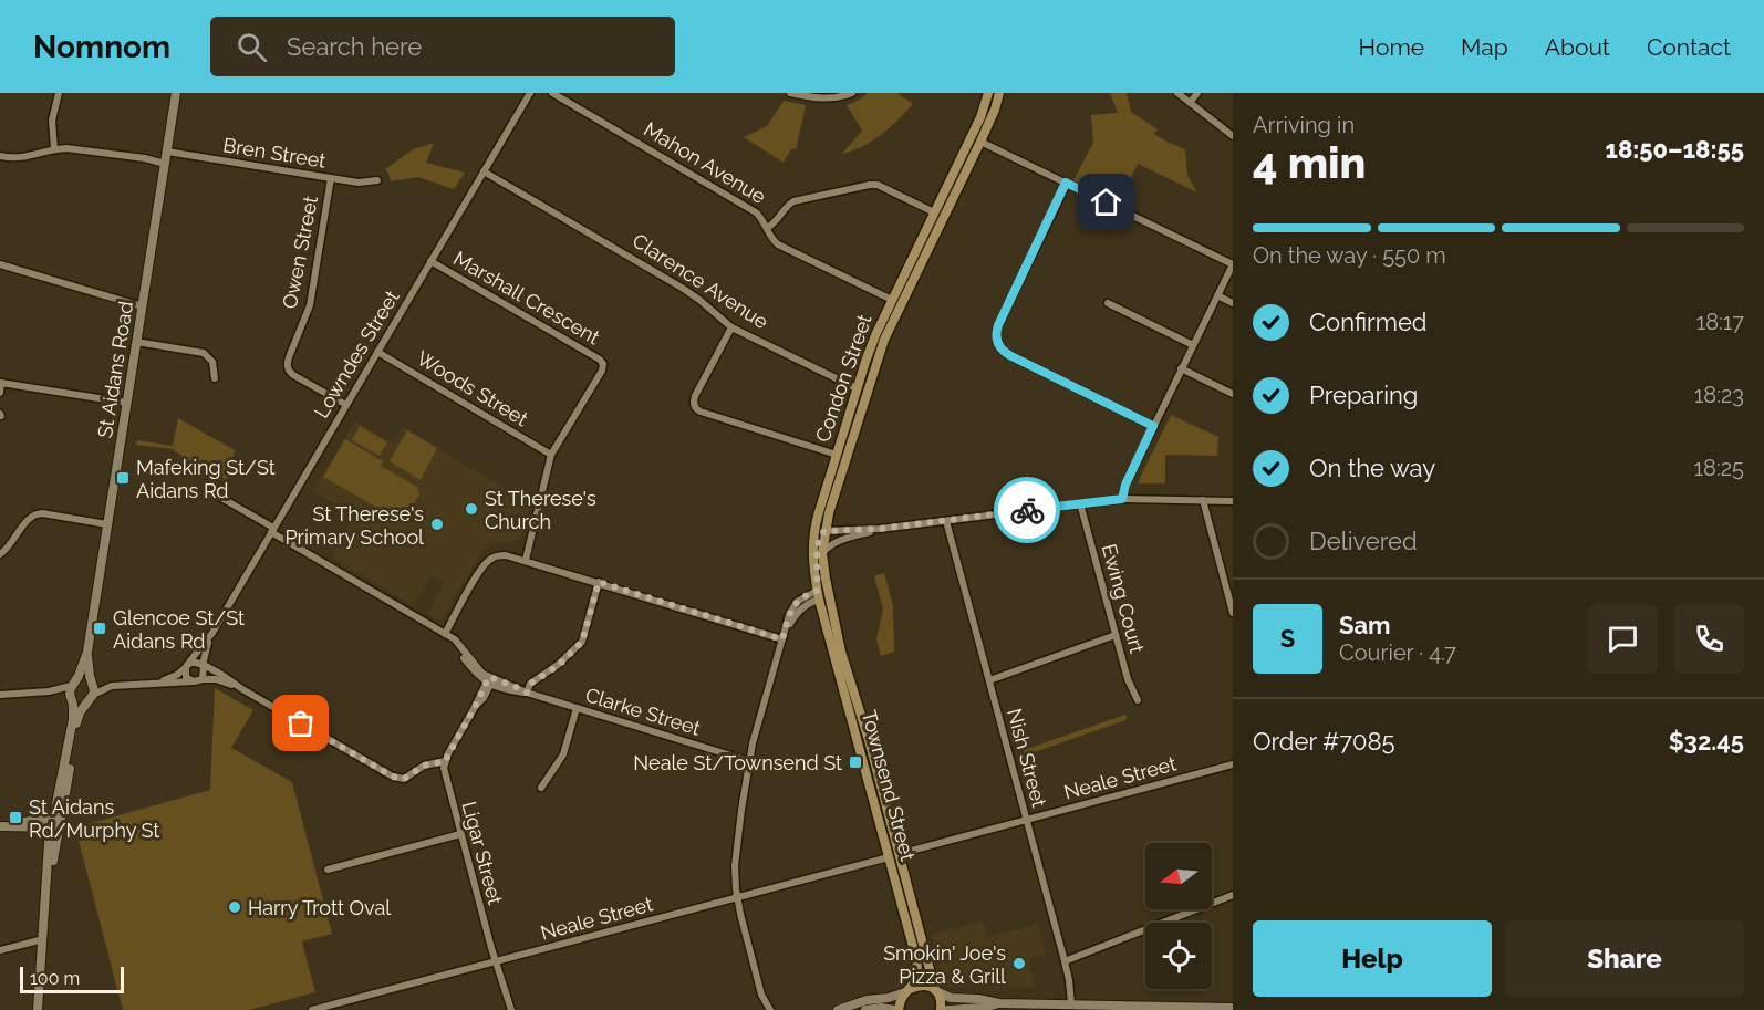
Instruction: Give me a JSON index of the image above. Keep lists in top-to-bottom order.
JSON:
{
  "streets": {
    "main road": ["Clarence Avenue", "Condon Street", "Townsend Street"],
    "street": [
      "Bren Street",
      "Mahon Avenue",
      "Owen Street",
      "Marshall Crescent",
      "Lowndes Street",
      "St Aidans Road",
      "Woods Street",
      "Ewing Court",
      "Clarke Street",
      "Nish Street",
      "Neale Street",
      "Ligar Street"
    ]
  },
  "crossings": [
    ["Bren Street", "Owen Street"],
    ["Bren Street", "St Aidans Road"],
    ["Mahon Avenue", "Condon Street"],
    ["Owen Street", "Lowndes Street"],
    ["Clarence Avenue", "Lowndes Street"],
    ["Clarence Avenue", "Condon Street"],
    ["Marshall Crescent", "Lowndes Street"],
    ["Marshall Crescent", "Woods Street"],
    ["Marshall Crescent", "Clarke Street"],
    ["Lowndes Street", "Woods Street"],
    ["Condon Street", "Townsend Street"],
    ["Nish Street", "Neale Street"],
    ["Neale Street", "Townsend Street"],
    ["Neale Street", "Ligar Street"]
  ],
  "places": {
    "transit": [
      "Mafeking St/St Aidans Rd",
      "Glencoe St/St Aidans Rd",
      "Neale St/Townsend St",
      "St Aidans Rd/Murphy St"
    ],
    "other": [
      "St Therese's Church",
      "St Therese's Primary School",
      "Harry Trott Oval",
      "Smokin' Joe's Pizza & Grill"
    ]
  },
  "scale_bar": "100 m",
  "north": "left",
  "page": {
    "header": "Nomnom",
    "search": "Search here",
    "nav": [
      "Home",
      "Map",
      "About",
      "Contact"
    ],
    "heading": ["4 min", "Arriving in", "18:50–18:55"],
    "panel": [
      "Sam",
      "Courier · 4.7",
      "Order #7085",
      "$32.45"
    ],
    "bar": "On the way · 550 m",
    "list": [
      ["Confirmed", "18:17"],
      ["Preparing", "18:23"],
      ["On the way", "18:25"],
      "Delivered"
    ],
    "round": "S",
    "buttons": ["Help", "Share"],
    "scale": "100 m"
  }
}
